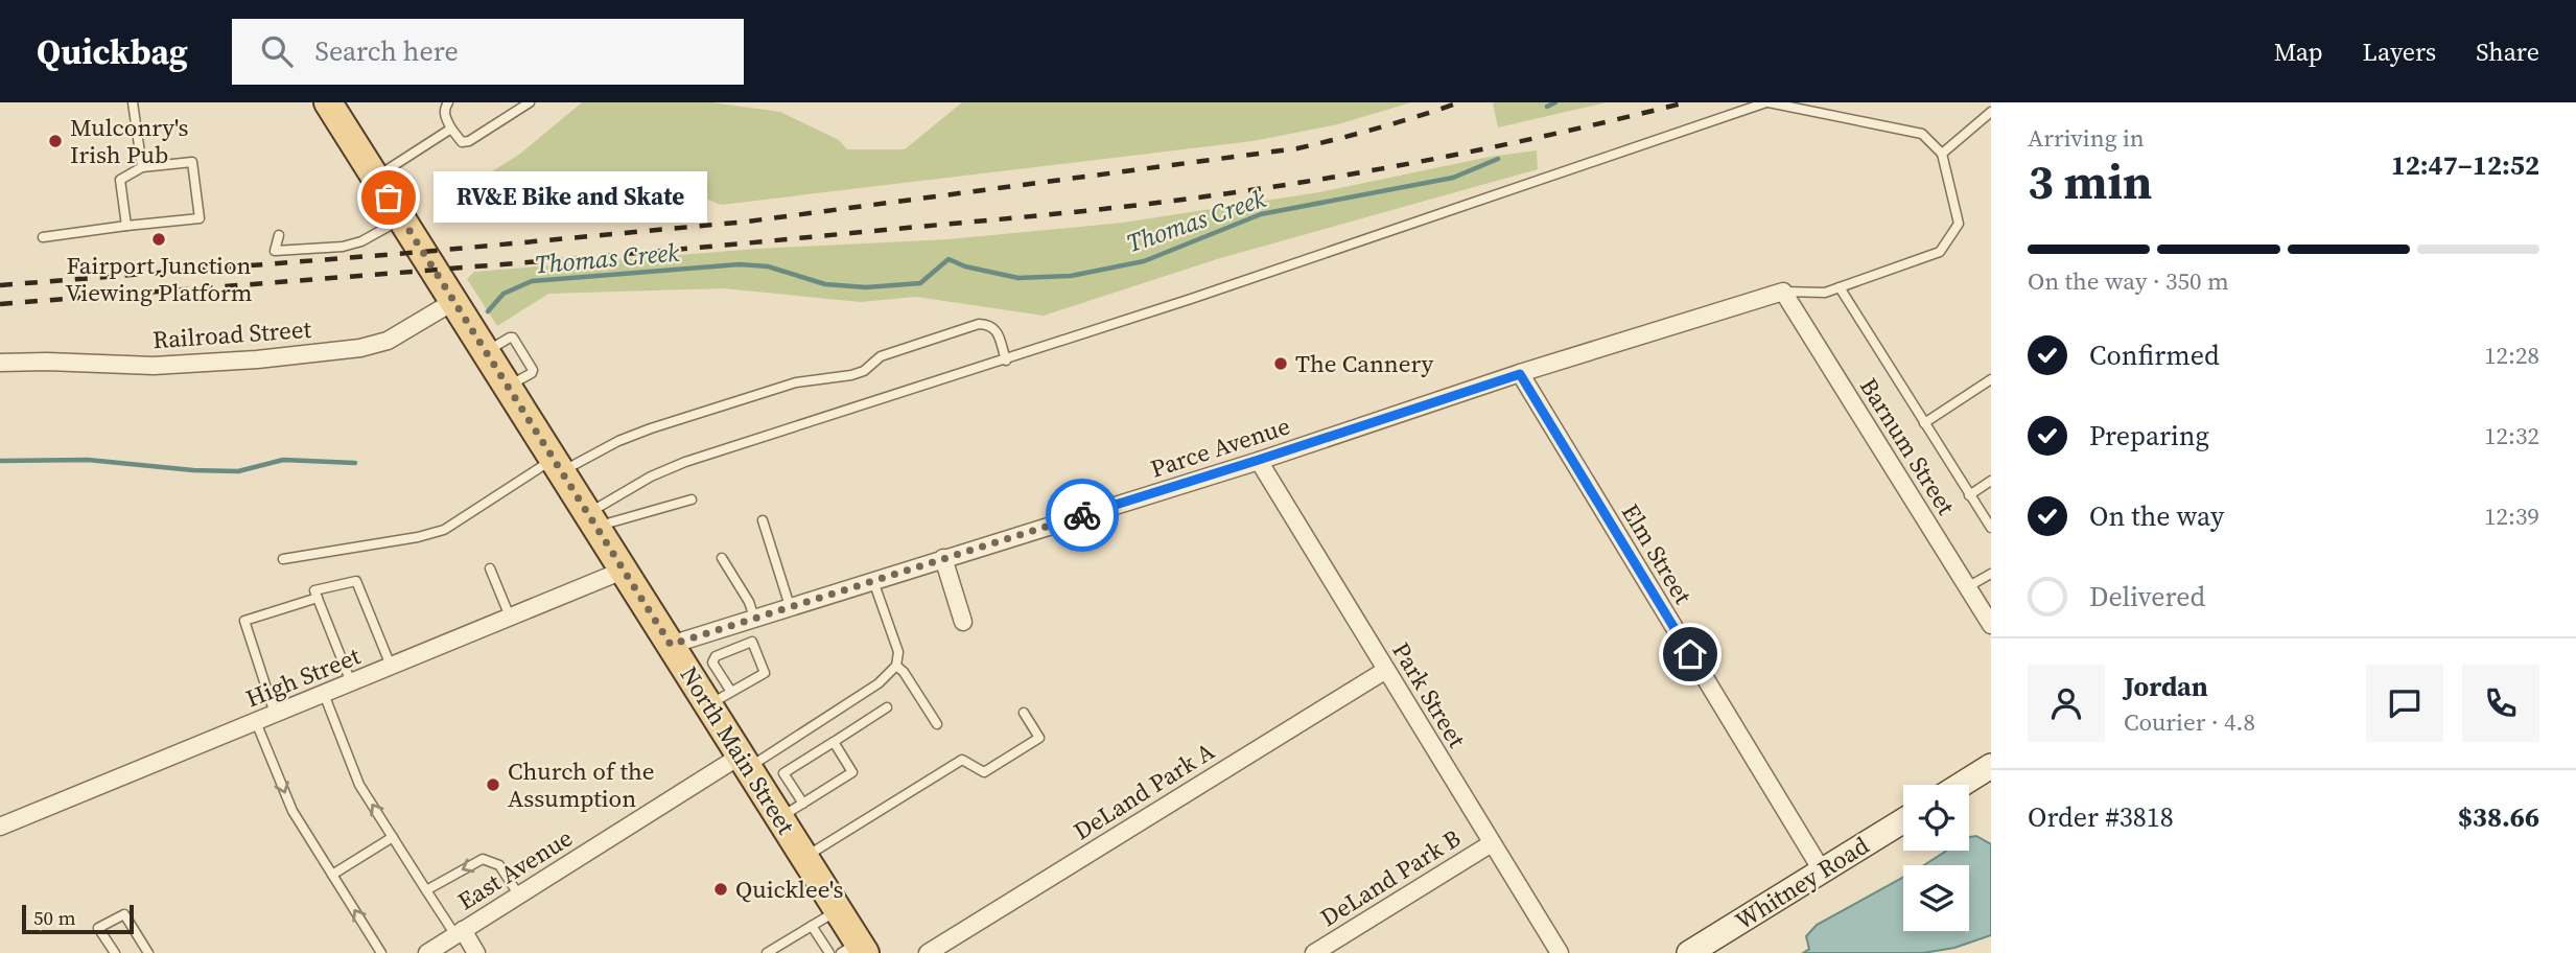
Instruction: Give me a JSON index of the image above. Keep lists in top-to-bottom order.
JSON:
{
  "streets": {
    "main road": ["North Main Street", "Whitney Road"],
    "street": [
      "Railroad Street",
      "Barnum Street",
      "Parce Avenue",
      "Elm Street",
      "High Street",
      "Park Street",
      "DeLand Park A",
      "East Avenue",
      "DeLand Park B"
    ]
  },
  "crossings": [
    ["Railroad Street", "North Main Street"],
    ["Barnum Street", "Parce Avenue"],
    ["Parce Avenue", "Elm Street"],
    ["Parce Avenue", "Park Street"],
    ["Parce Avenue", "North Main Street"],
    ["Elm Street", "Whitney Road"],
    ["High Street", "North Main Street"],
    ["Park Street", "DeLand Park A"],
    ["Park Street", "DeLand Park B"],
    ["North Main Street", "East Avenue"]
  ],
  "water": ["Thomas Creek"],
  "places": [
    "Mulconry's Irish Pub",
    "RV&E Bike and Skate",
    "Fairport Junction Viewing Platform",
    "The Cannery",
    "Church of the Assumption",
    "Quicklee's"
  ],
  "scale_bar": "50 m",
  "page": {
    "header": "Quickbag",
    "search": "Search here",
    "nav": ["Map", "Layers", "Share"],
    "heading": ["3 min", "Arriving in", "12:47–12:52"],
    "panel": [
      "Jordan",
      "Courier · 4.8",
      "Order #3818",
      "$38.66"
    ],
    "bubble": "RV&E Bike and Skate",
    "bar": "On the way · 350 m",
    "list": [
      ["Confirmed", "12:28"],
      ["Preparing", "12:32"],
      ["On the way", "12:39"],
      "Delivered"
    ],
    "scale": "50 m"
  }
}
